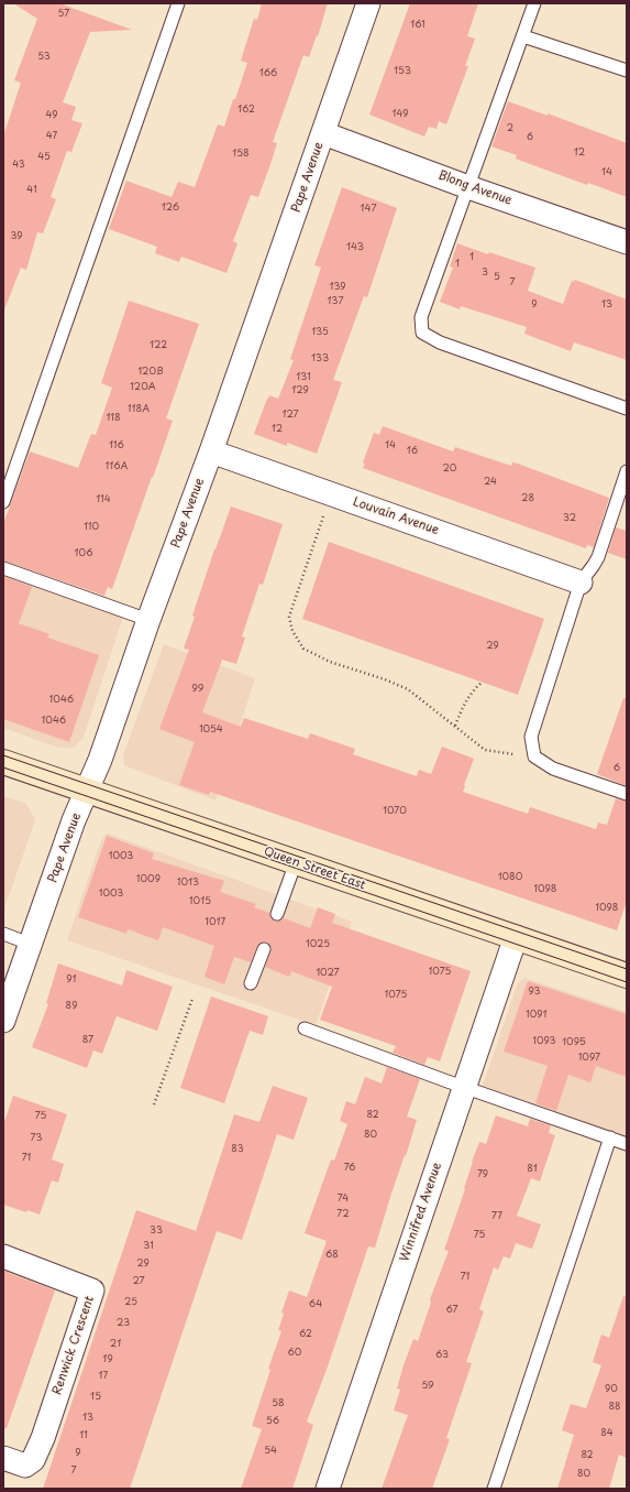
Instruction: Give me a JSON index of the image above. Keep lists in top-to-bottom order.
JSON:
{
  "streets": {
    "main road": ["Queen Street East"],
    "street": [
      "Pape Avenue",
      "Blong Avenue",
      "Louvain Avenue",
      "Winnifred Avenue",
      "Renwick Crescent"
    ]
  },
  "crossings": [
    ["Pape Avenue", "Blong Avenue"],
    ["Pape Avenue", "Louvain Avenue"],
    ["Pape Avenue", "Queen Street East"],
    ["Queen Street East", "Winnifred Avenue"]
  ],
  "house_numbers": [
    "57",
    "161",
    "53",
    "153",
    "166",
    "162",
    "149",
    "49",
    "2",
    "47",
    "6",
    "12",
    "158",
    "45",
    "43",
    "14",
    "41",
    "126",
    "147",
    "39",
    "143",
    "1",
    "1",
    "3",
    "5",
    "7",
    "139",
    "137",
    "9",
    "13",
    "135",
    "122",
    "133",
    "120B",
    "131",
    "120A",
    "129",
    "118A",
    "127",
    "118",
    "12",
    "116",
    "14",
    "16",
    "116A",
    "20",
    "24",
    "28",
    "114",
    "32",
    "110",
    "106",
    "29",
    "99",
    "1046",
    "1046",
    "1054",
    "6",
    "1070",
    "1003",
    "1080",
    "1009",
    "1013",
    "1098",
    "1003",
    "1015",
    "1098",
    "1017",
    "1025",
    "1075",
    "1027",
    "91",
    "93",
    "1075",
    "89",
    "1091",
    "87",
    "1093",
    "1095",
    "1097",
    "82",
    "75",
    "80",
    "73",
    "83",
    "71",
    "76",
    "81",
    "79",
    "74",
    "72",
    "77",
    "33",
    "75",
    "31",
    "68",
    "29",
    "71",
    "27",
    "25",
    "64",
    "67",
    "23",
    "62",
    "21",
    "60",
    "63",
    "19",
    "17",
    "59",
    "90",
    "15",
    "58",
    "88",
    "13",
    "56",
    "84",
    "11",
    "54",
    "9",
    "82",
    "7",
    "80"
  ]
}
